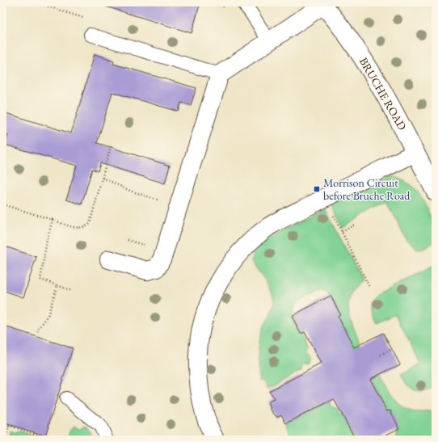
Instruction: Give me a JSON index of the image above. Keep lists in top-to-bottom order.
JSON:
{
  "streets": {
    "street": ["BRUCHE ROAD"]
  },
  "places": {
    "transit": ["Morrison Circuit before Bruche Road"]
  }
}
